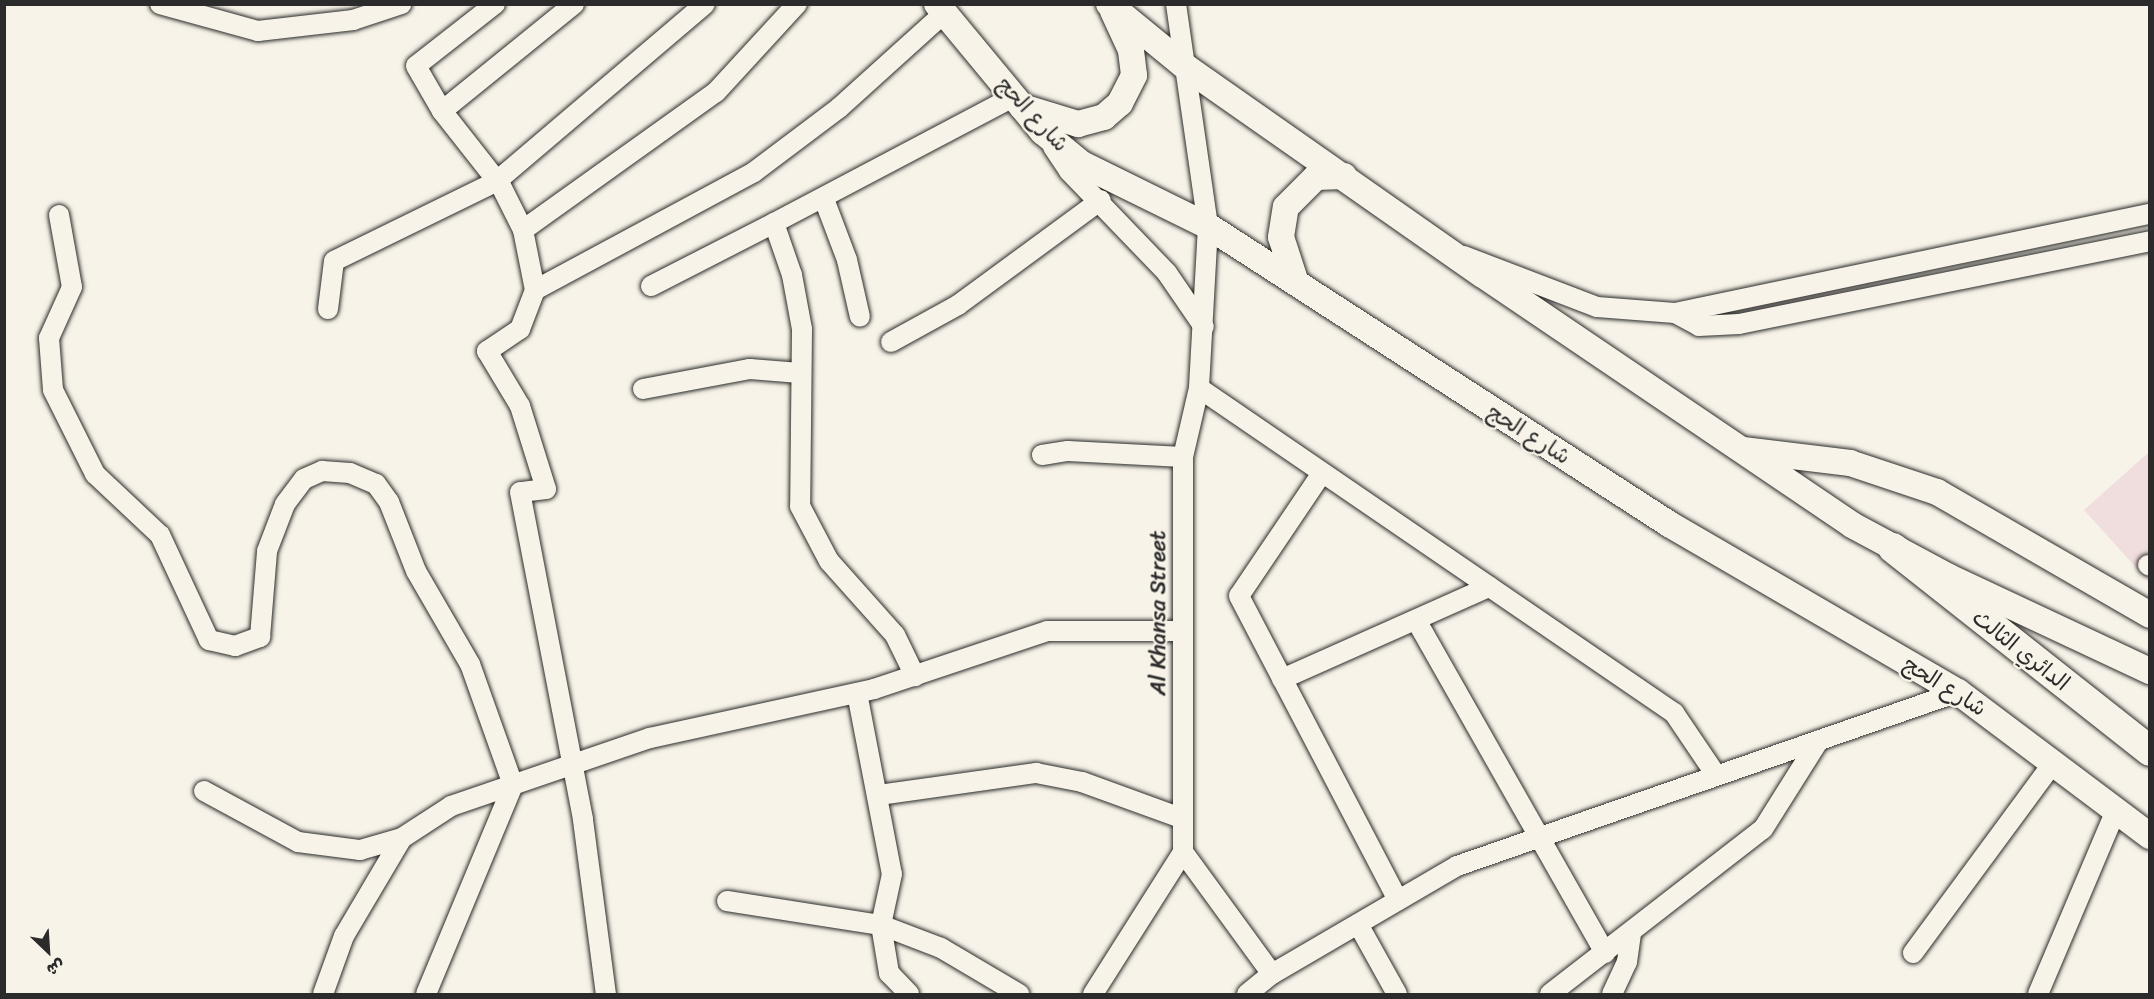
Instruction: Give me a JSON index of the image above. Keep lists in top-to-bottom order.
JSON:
{
  "streets": {
    "highway": ["الدائري الثالث"],
    "main road": ["شارع الحج"],
    "street": ["Al Khansa Street"]
  },
  "crossings": [
    ["شارع الحج", "Al Khansa Street"]
  ],
  "north": "bottom right"
}
